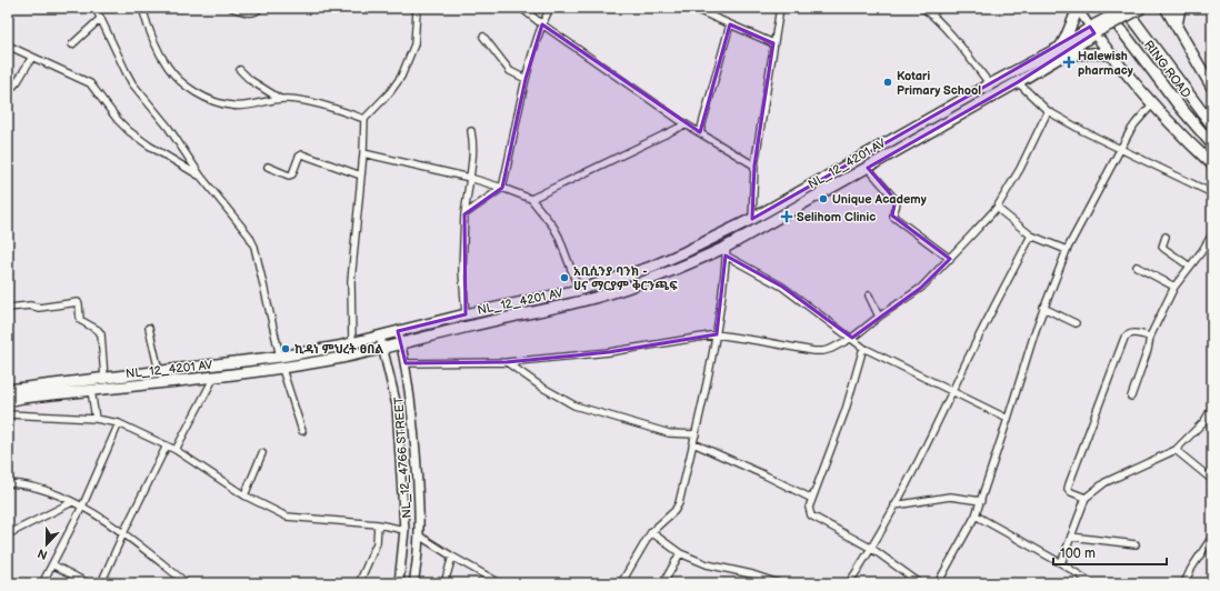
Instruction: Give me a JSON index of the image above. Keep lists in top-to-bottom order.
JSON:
{
  "streets": {
    "main road": ["RING ROAD", "NL_12_4201 AV"],
    "street": ["NL_12_4766 STREET"]
  },
  "crossings": [
    ["NL_12_4201 AV", "NL_12_4766 STREET"]
  ],
  "places": {
    "health": ["Halewish pharmacy", "Selihom Clinic"],
    "other": [
      "Kotari Primary School",
      "Unique Academy",
      "አቢሲንያ ባንክ - ሀና ማርያም ቅርንጫፍ",
      "ኪዳነ ምህረት ፀበል"
    ]
  },
  "scale_bar": "100 m",
  "north": "bottom"
}
